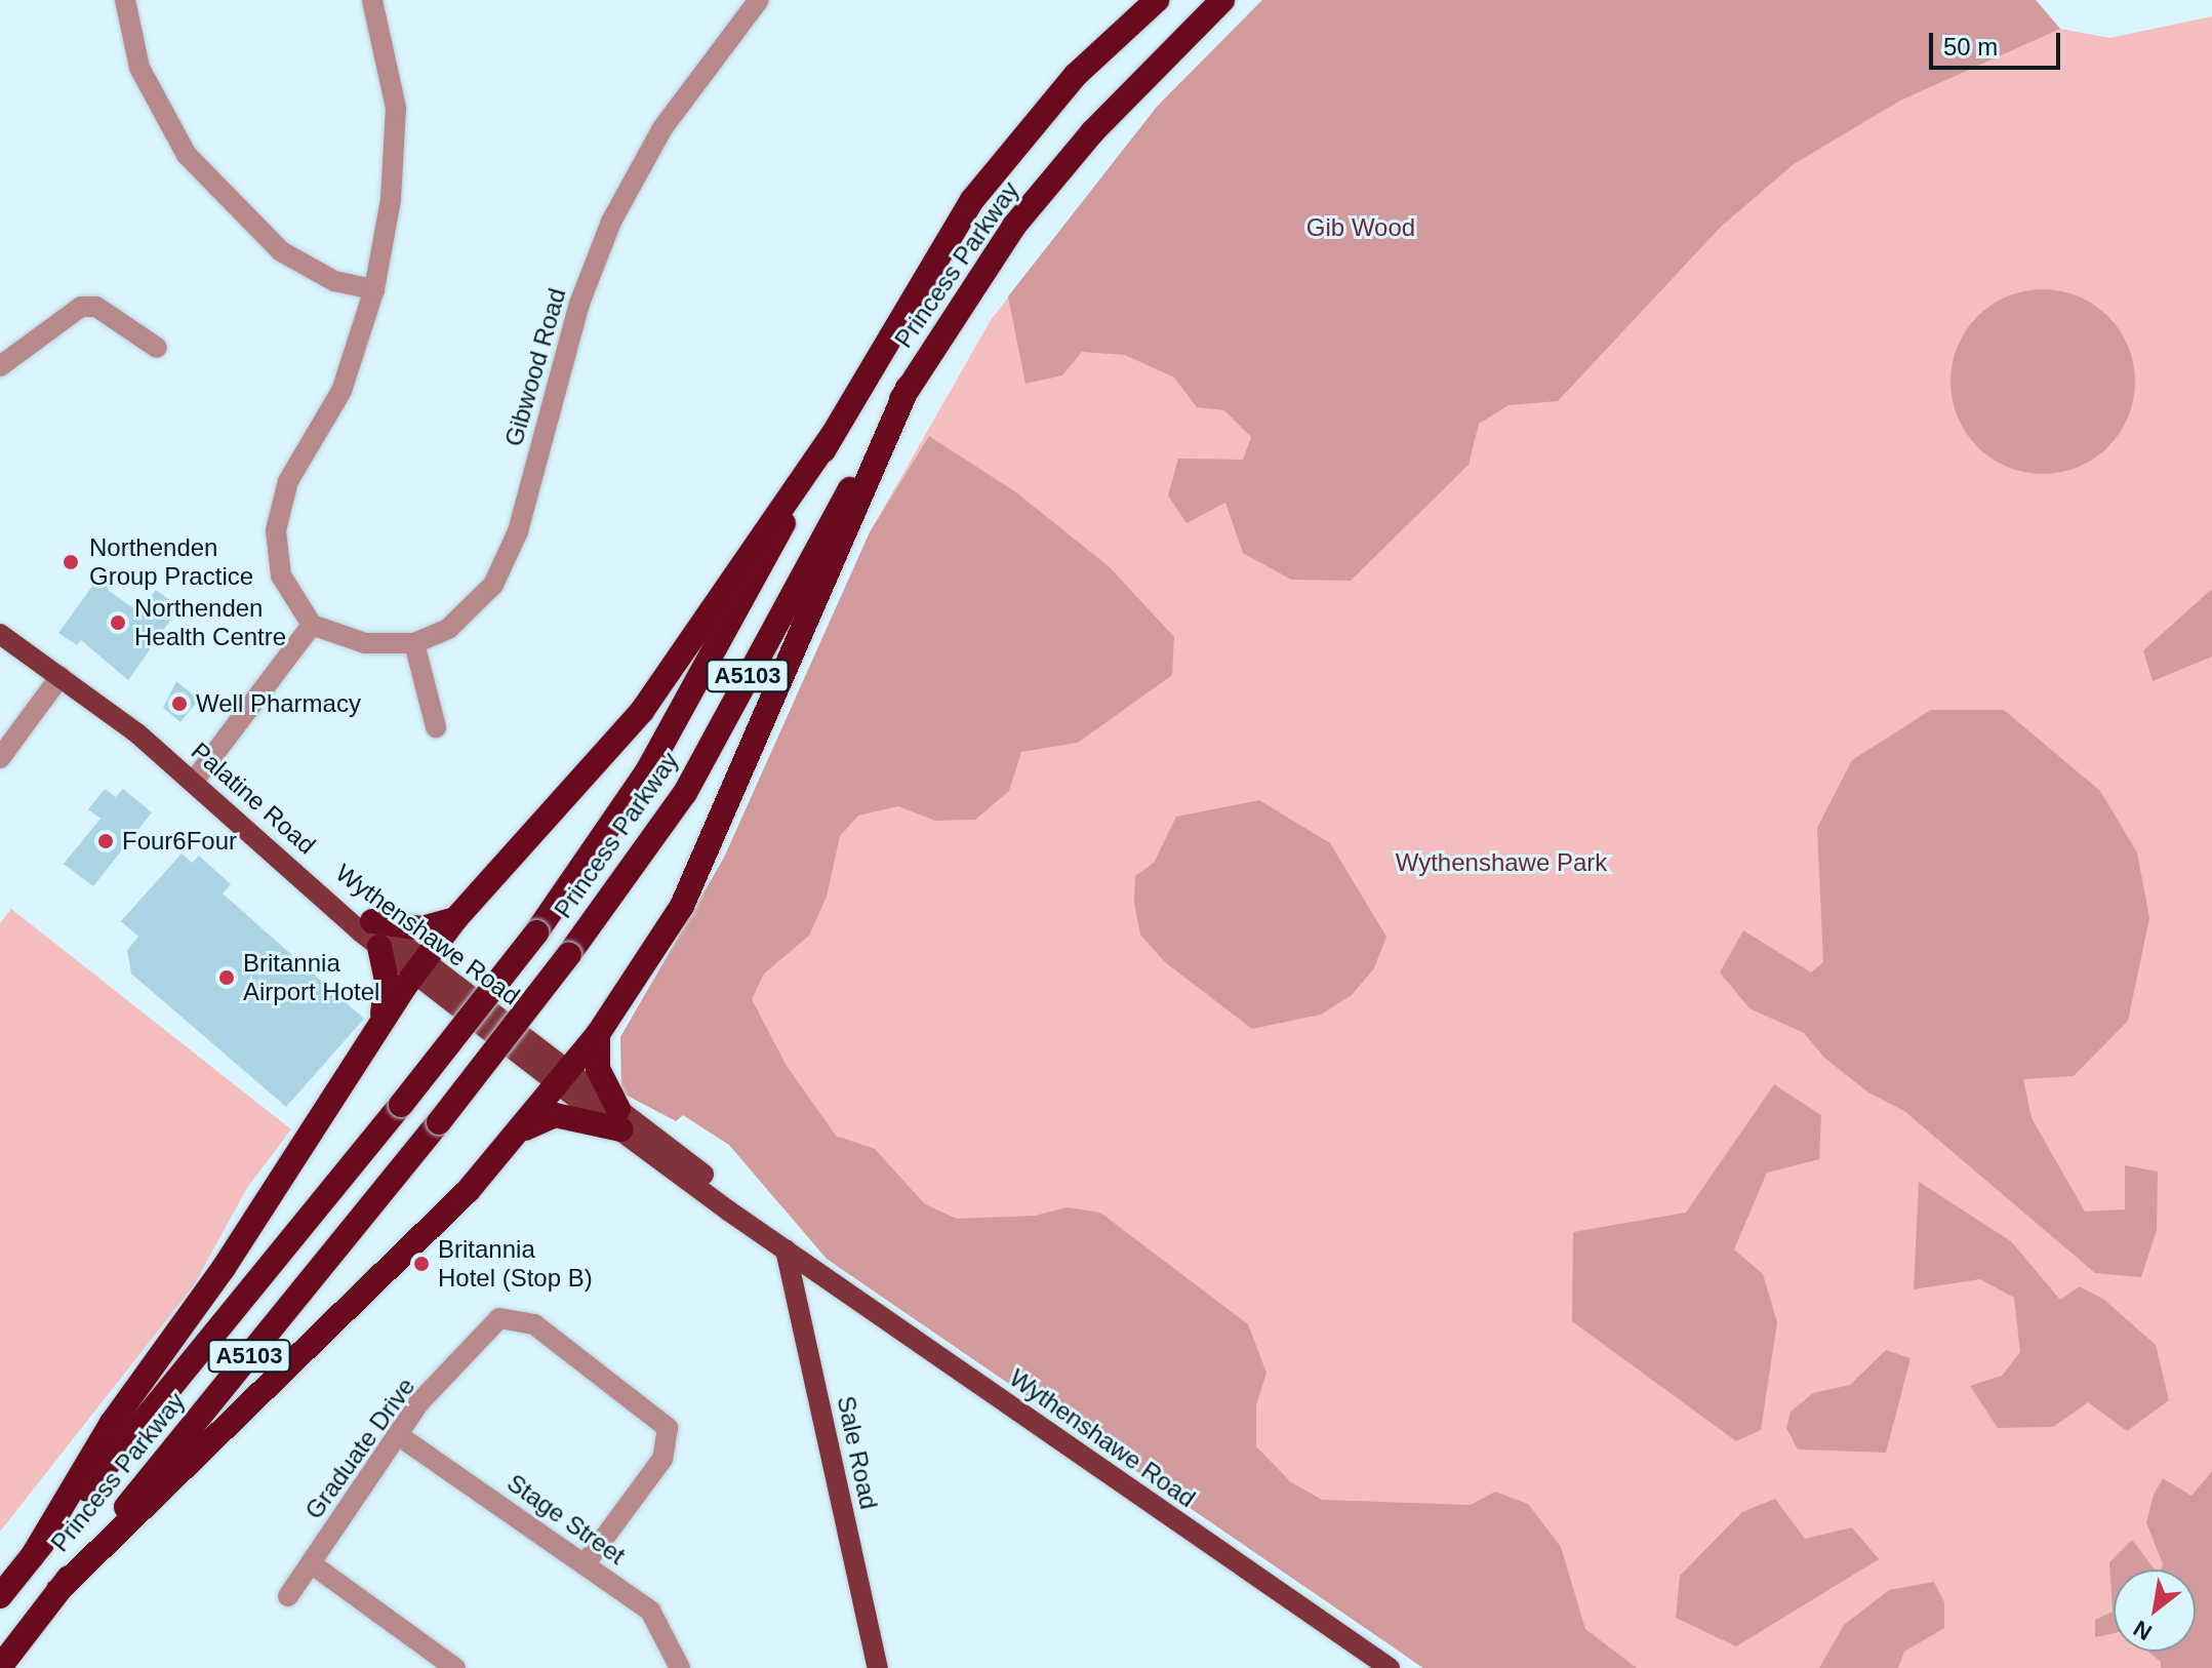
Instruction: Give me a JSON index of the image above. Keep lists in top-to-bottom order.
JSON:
{
  "streets": {
    "highway": ["Princess Parkway", "A5103"],
    "main road": ["Palatine Road", "Wythenshawe Road", "Sale Road"],
    "street": ["Gibwood Road", "Graduate Drive", "Stage Street"]
  },
  "crossings": [
    ["Palatine Road", "Wythenshawe Road"],
    ["Wythenshawe Road", "Sale Road"],
    ["Graduate Drive", "Stage Street"]
  ],
  "parks": ["Gib Wood", "Wythenshawe Park"],
  "places": [
    "Northenden Group Practice",
    "Northenden Health Centre",
    "Well Pharmacy",
    "Four6Four",
    "Britannia Airport Hotel",
    "Britannia Hotel (Stop B)"
  ],
  "scale_bar": "50 m",
  "north": "bottom left"
}
